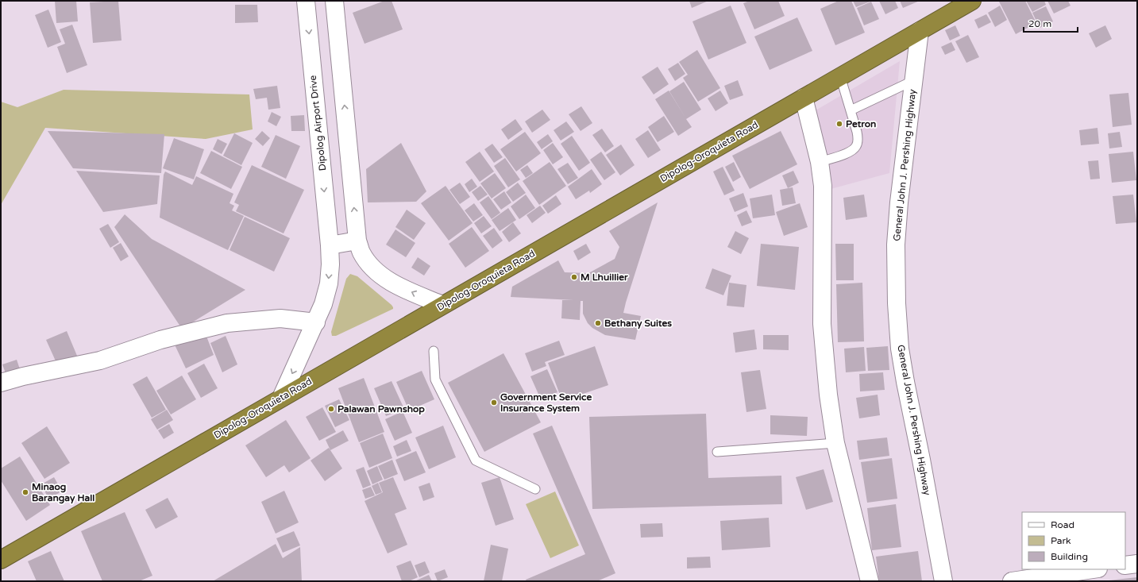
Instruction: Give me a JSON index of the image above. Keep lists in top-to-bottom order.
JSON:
{
  "streets": {
    "highway": ["Dipolog-Oroquieta Road"],
    "main road": ["Dipolog Airport Drive", "General John J. Pershing Highway"]
  },
  "crossings": [
    ["Dipolog Airport Drive", "Dipolog-Oroquieta Road"],
    ["Dipolog-Oroquieta Road", "General John J. Pershing Highway"]
  ],
  "places": [
    "Petron",
    "M Lhuillier",
    "Bethany Suites",
    "Government Service Insurance System",
    "Palawan Pawnshop",
    "Minaog Barangay Hall"
  ],
  "legend": ["Road", "Park", "Building"],
  "scale_bar": "20 m"
}
